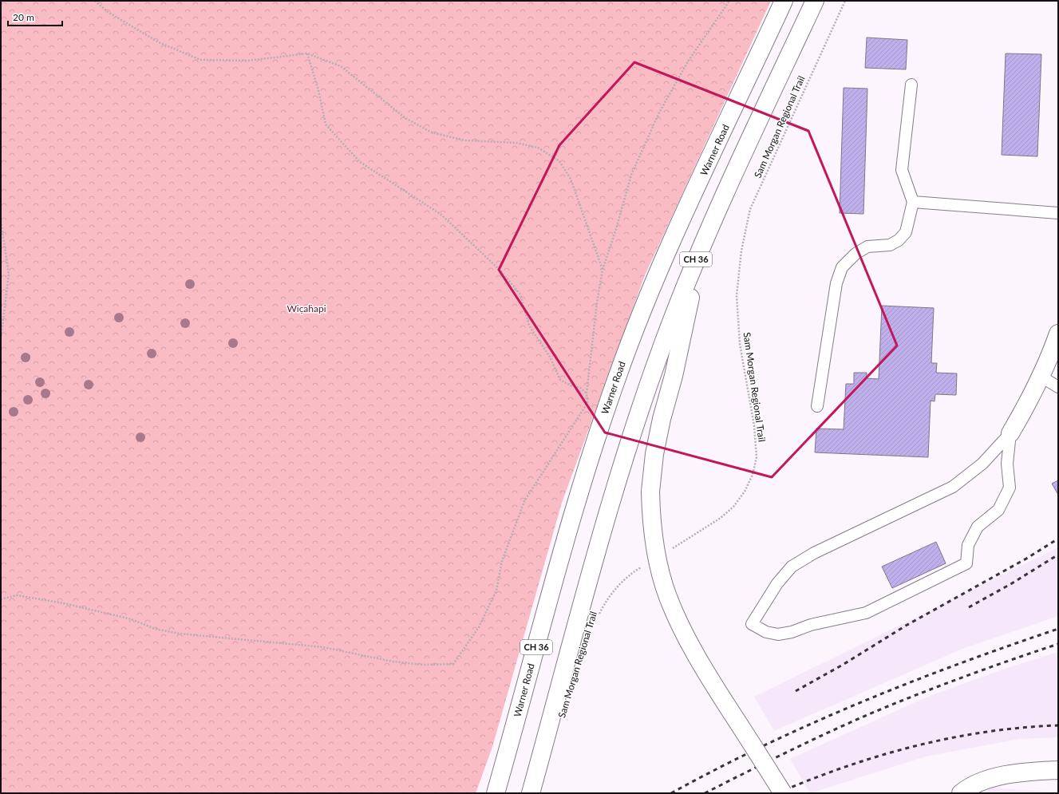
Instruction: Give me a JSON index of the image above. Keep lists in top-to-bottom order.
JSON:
{
  "streets": {
    "main road": ["Warner Road", "CH 36"],
    "path": ["Sam Morgan Regional Trail"]
  },
  "parks": ["Wic̣aḣapi"],
  "scale_bar": "20 m"
}
